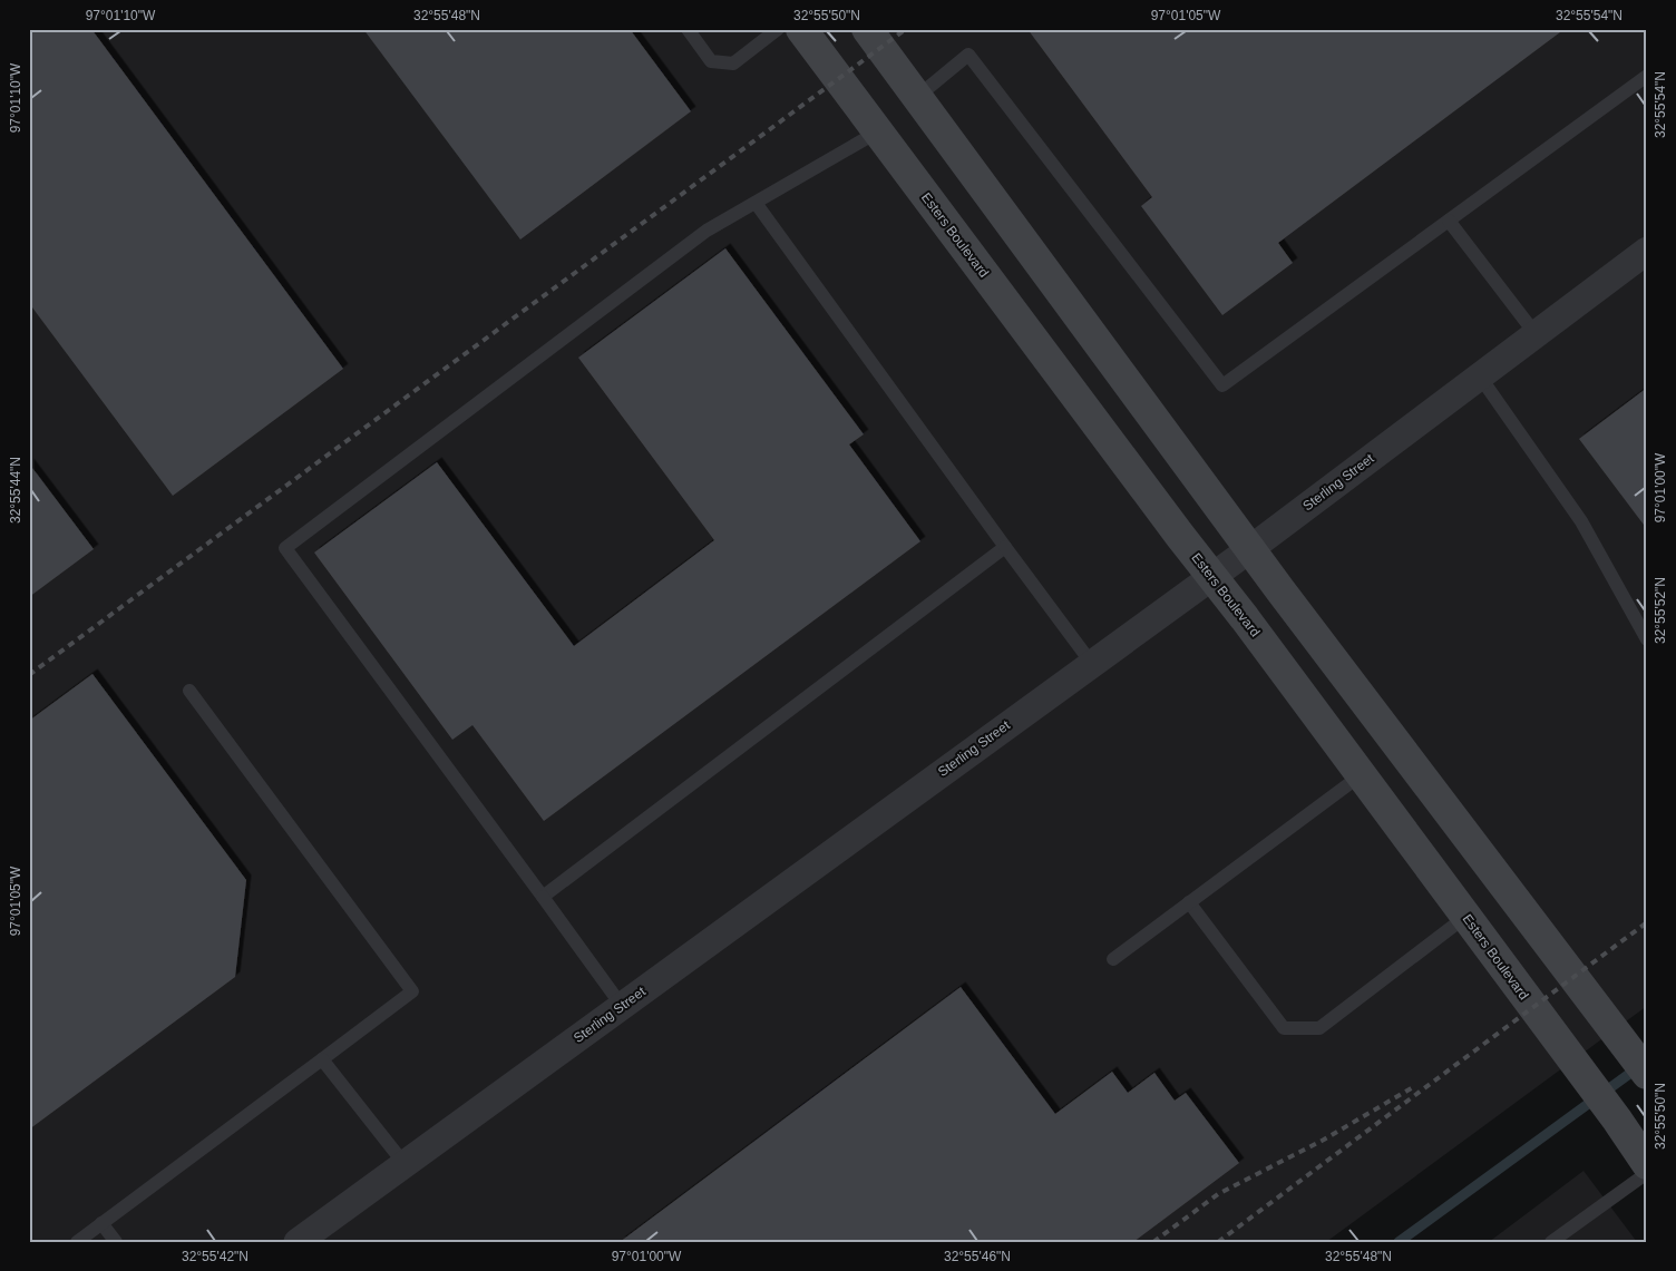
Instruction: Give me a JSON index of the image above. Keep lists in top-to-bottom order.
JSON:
{
  "streets": {
    "main road": ["Esters Boulevard"],
    "street": ["Sterling Street"]
  },
  "crossings": [
    ["Esters Boulevard", "Sterling Street"]
  ],
  "coordinates": [
    "97°01'10\"W",
    "32°55'48\"N",
    "32°55'50\"N",
    "97°01'05\"W",
    "32°55'54\"N",
    "97°01'00\"W",
    "32°55'44\"N",
    "32°55'52\"N",
    "32°55'42\"N",
    "32°55'46\"N"
  ]
}
